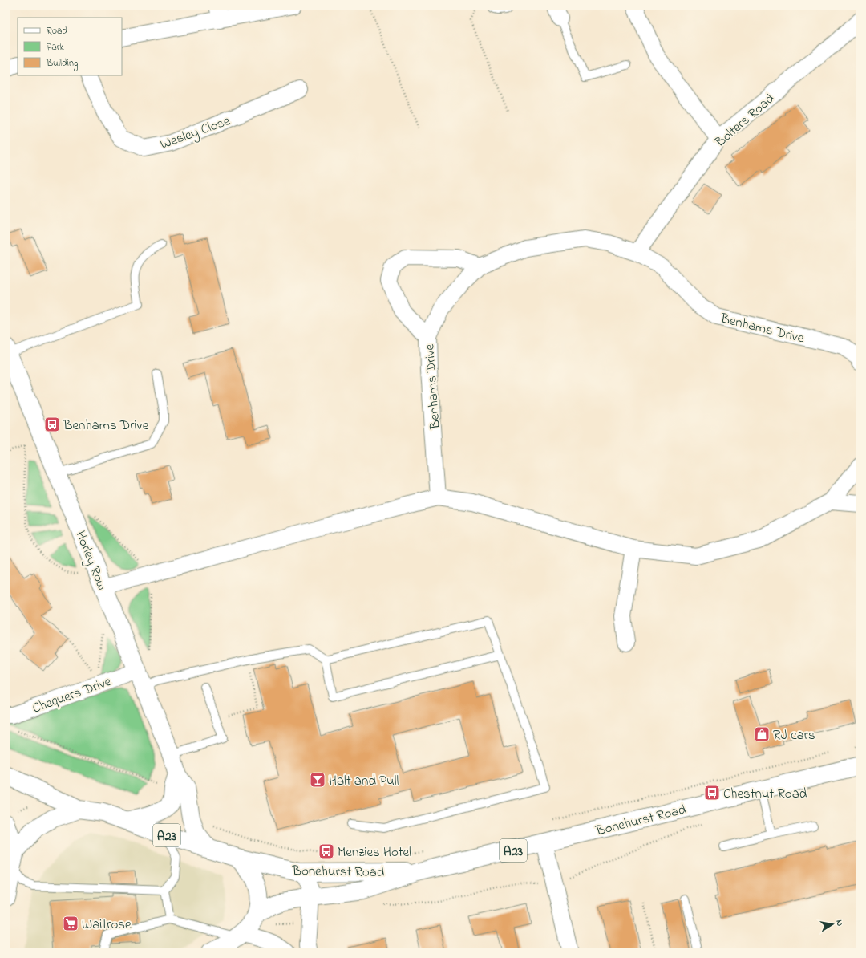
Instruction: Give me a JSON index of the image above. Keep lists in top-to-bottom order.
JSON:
{
  "streets": {
    "main road": ["Horley Row", "Bonehurst Road", "A23"],
    "street": [
      "Bolters Road",
      "Wesley Close",
      "Benhams Drive",
      "Chequers Drive"
    ]
  },
  "crossings": [
    ["Bolters Road", "Benhams Drive"],
    ["Horley Row", "Chequers Drive"],
    ["Horley Row", "A23"],
    ["Bonehurst Road", "A23"]
  ],
  "places": {
    "bus stop": ["Benhams Drive", "Chestnut Road", "Menzies Hotel"],
    "shop": ["RJ cars"],
    "bar": ["Halt and Pull"],
    "supermarket": ["Waitrose"]
  },
  "legend": ["Road", "Park", "Building"],
  "north": "right"
}
